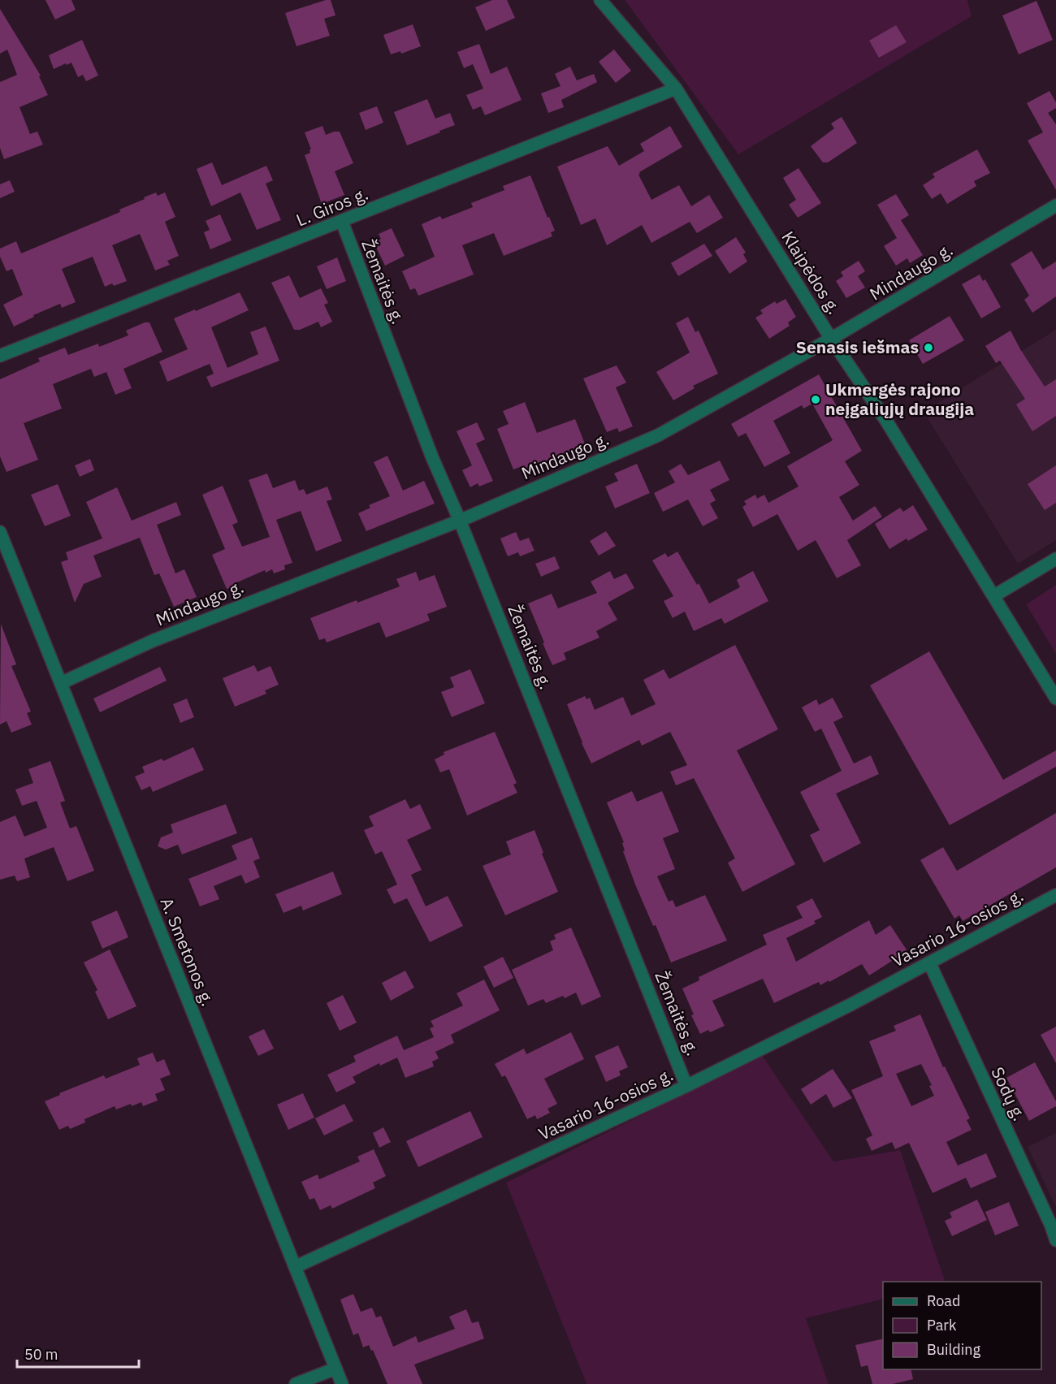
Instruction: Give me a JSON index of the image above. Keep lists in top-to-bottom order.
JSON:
{
  "streets": {
    "street": [
      "L. Giros g.",
      "Mindaugo g.",
      "Klaipėdos g.",
      "Žemaitės g.",
      "Vasario 16-osios g.",
      "A. Smetonos g.",
      "Sodų g."
    ]
  },
  "crossings": [
    ["L. Giros g.", "Klaipėdos g."],
    ["L. Giros g.", "Žemaitės g."],
    ["Mindaugo g.", "Klaipėdos g."],
    ["Mindaugo g.", "Žemaitės g."],
    ["Mindaugo g.", "A. Smetonos g."],
    ["Žemaitės g.", "Vasario 16-osios g."],
    ["Vasario 16-osios g.", "A. Smetonos g."],
    ["Vasario 16-osios g.", "Sodų g."]
  ],
  "places": ["Senasis iešmas", "Ukmergės rajono neįgaliųjų draugija"],
  "legend": ["Road", "Park", "Building"],
  "scale_bar": "50 m"
}
